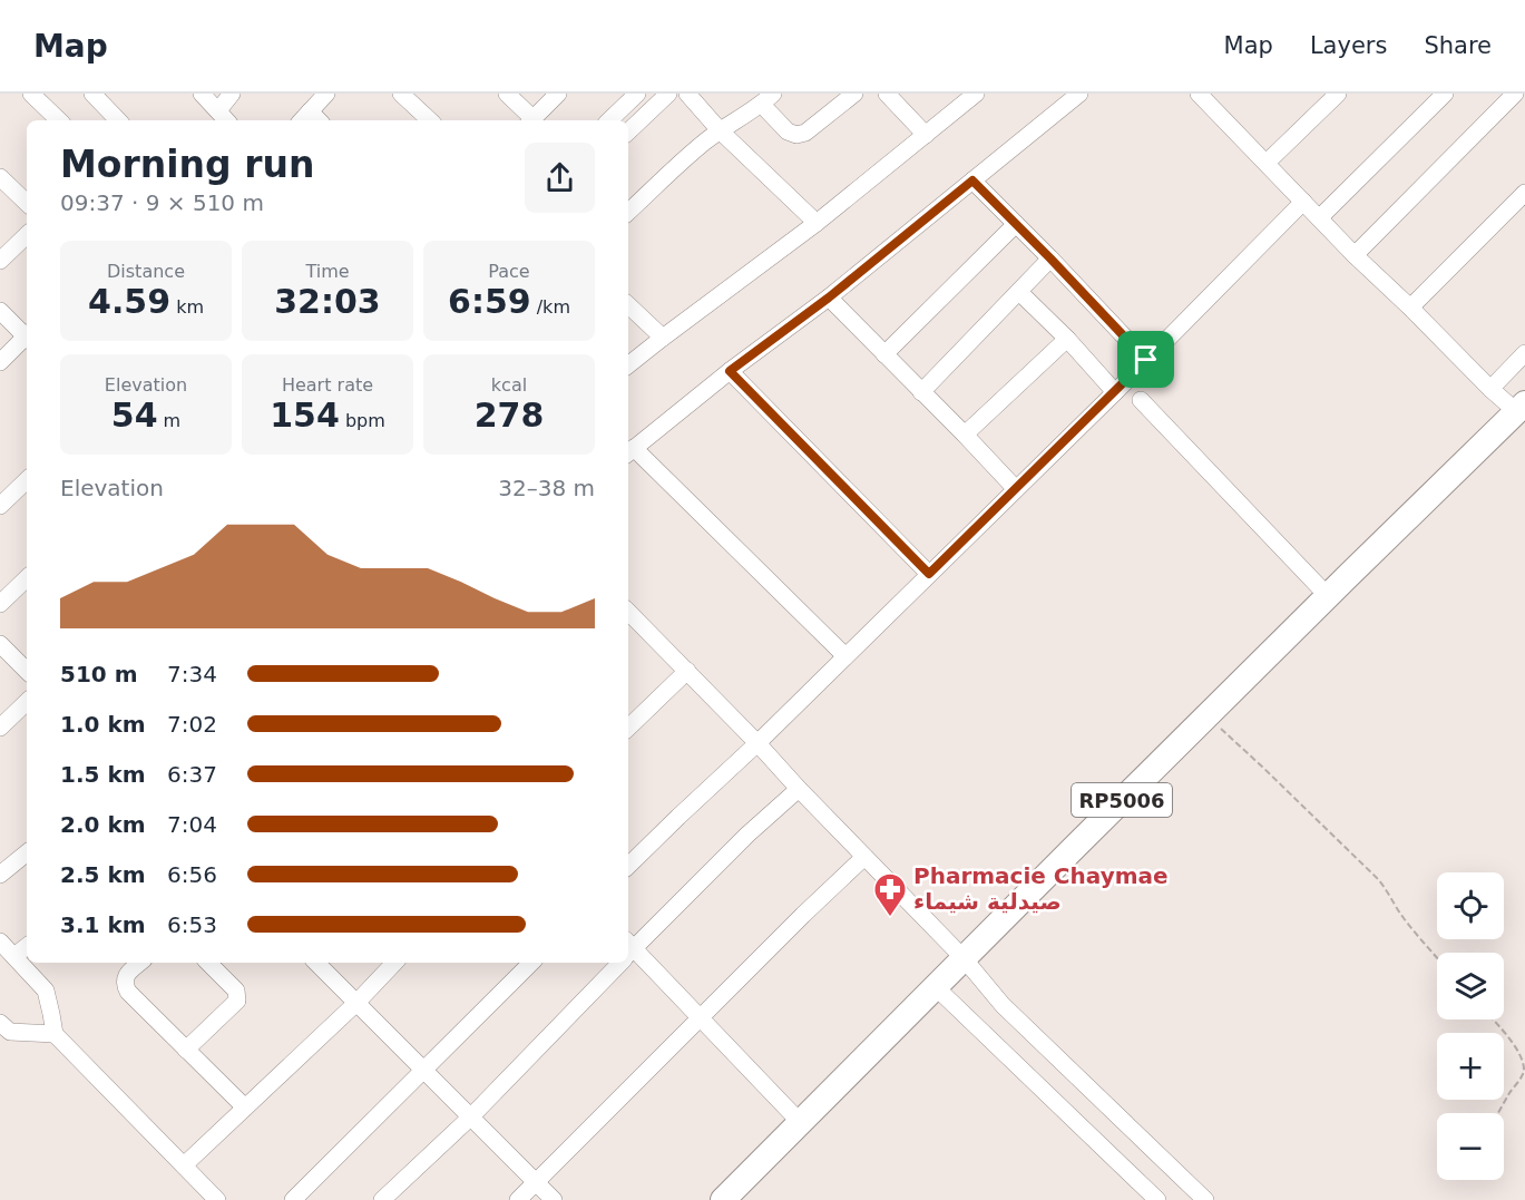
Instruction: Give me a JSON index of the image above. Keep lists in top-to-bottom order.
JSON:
{
  "streets": {
    "main road": ["RP5006"]
  },
  "places": {
    "pharmacy": ["Pharmacie Chaymae صيدلية شيماء"]
  },
  "page": {
    "header": "Map",
    "nav": ["Map", "Layers", "Share"],
    "heading": ["Morning run", "09:37 · 9 × 510 m"],
    "stats": [
      ["Distance", "4.59 km"],
      ["Time", "32:03"],
      ["Pace", "6:59 /km"],
      ["Elevation", "54 m"],
      ["Heart rate", "154 bpm"],
      ["kcal", "278"]
    ],
    "chart": ["Elevation", "32–38 m"],
    "list": [
      {
        "name": "510 m",
        "note": "7:34"
      },
      {
        "name": "1.0 km",
        "note": "7:02"
      },
      {
        "name": "1.5 km",
        "note": "6:37"
      },
      {
        "name": "2.0 km",
        "note": "7:04"
      },
      {
        "name": "2.5 km",
        "note": "6:56"
      },
      {
        "name": "3.1 km",
        "note": "6:53"
      }
    ],
    "map_buttons": ["+", "−"]
  }
}
